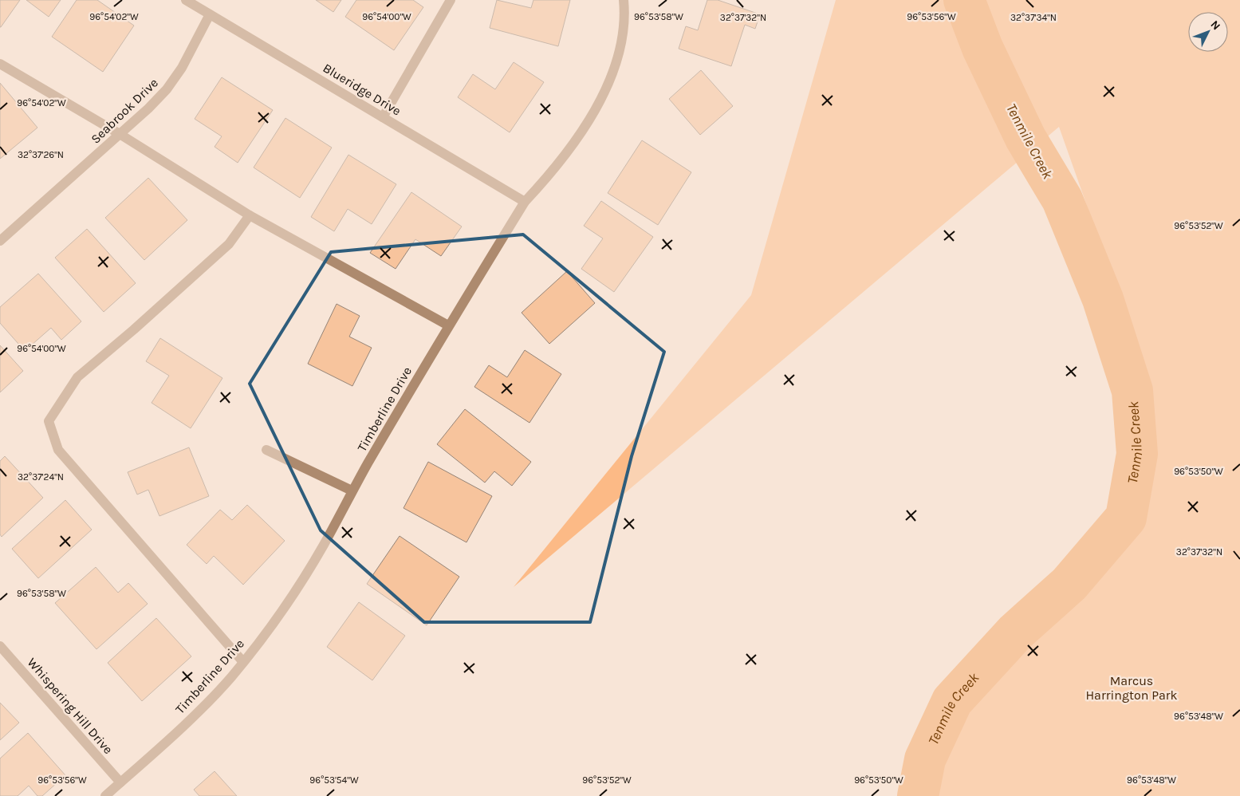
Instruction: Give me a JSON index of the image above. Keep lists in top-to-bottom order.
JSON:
{
  "streets": {
    "street": [
      "Blueridge Drive",
      "Seabrook Drive",
      "Timberline Drive",
      "Whispering Hill Drive"
    ]
  },
  "crossings": [
    ["Blueridge Drive", "Seabrook Drive"],
    ["Blueridge Drive", "Timberline Drive"],
    ["Timberline Drive", "Whispering Hill Drive"]
  ],
  "water": ["Tenmile Creek"],
  "parks": ["Marcus Harrington Park"],
  "north": "top right",
  "coordinates": [
    "96°54'00\"W",
    "96°54'02\"W",
    "96°53'58\"W",
    "96°53'56\"W",
    "32°37'32\"N",
    "32°37'34\"N",
    "32°37'26\"N",
    "96°53'52\"W",
    "96°53'50\"W",
    "32°37'24\"N",
    "96°53'48\"W",
    "96°53'54\"W"
  ]
}
